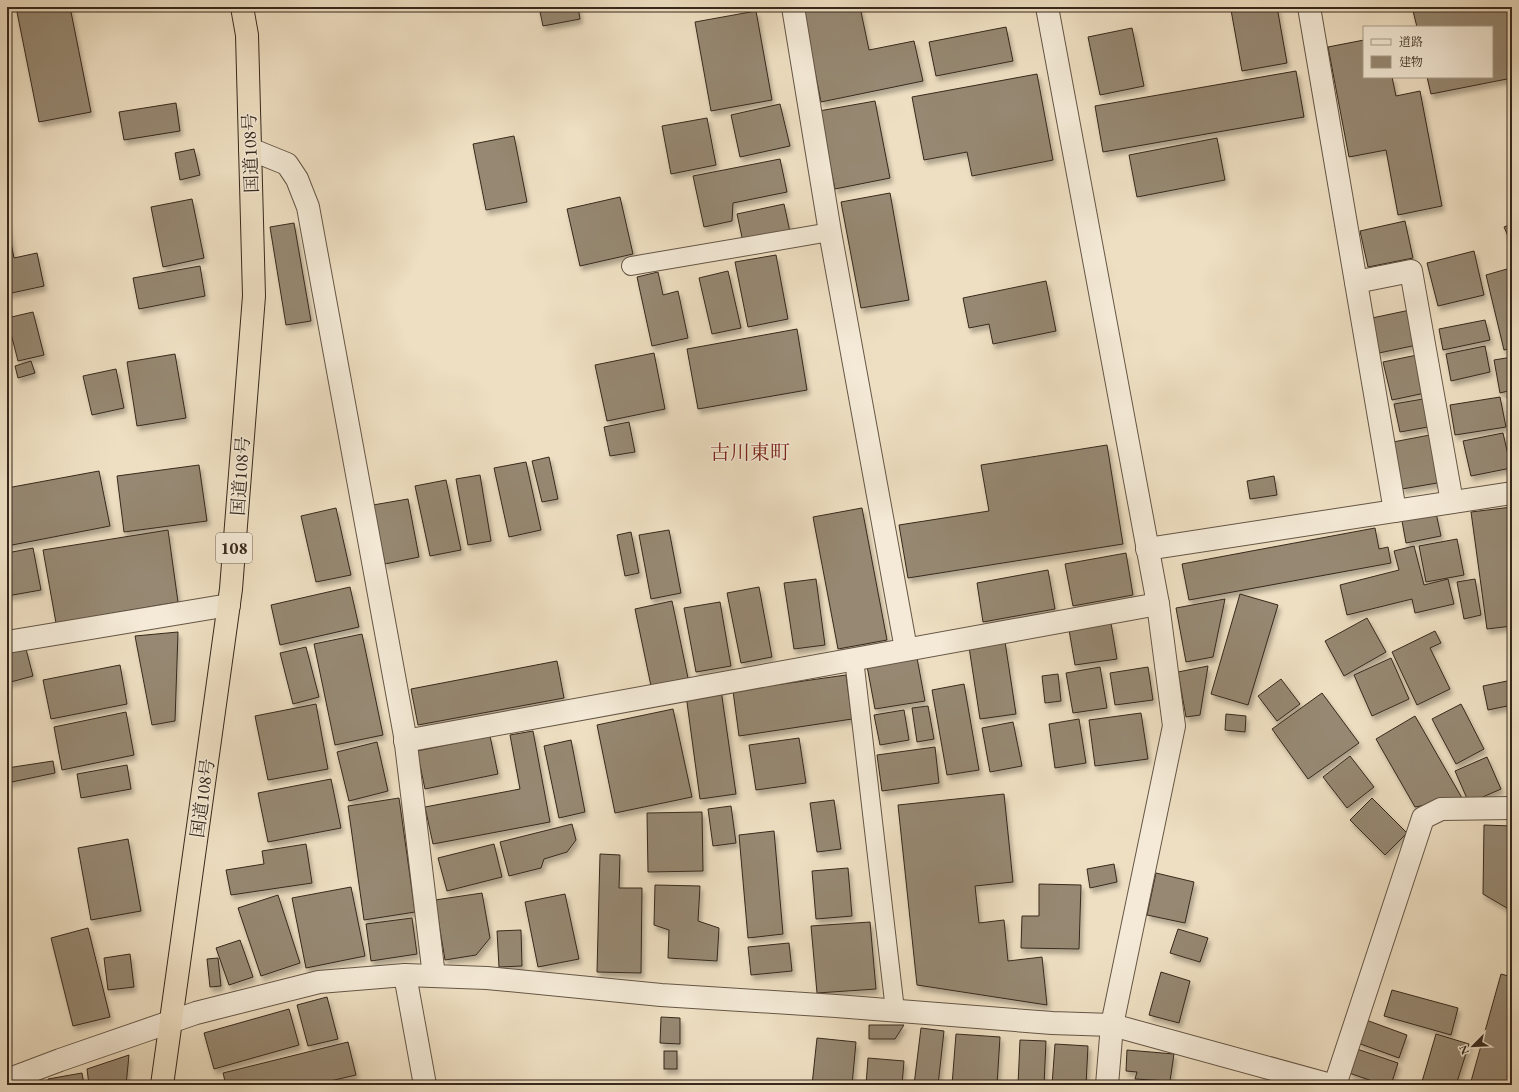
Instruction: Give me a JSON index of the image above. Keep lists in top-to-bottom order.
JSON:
{
  "streets": {
    "highway": ["国道108号", "108"]
  },
  "districts": ["古川東町"],
  "legend": ["道路", "建物"],
  "north": "bottom left"
}
